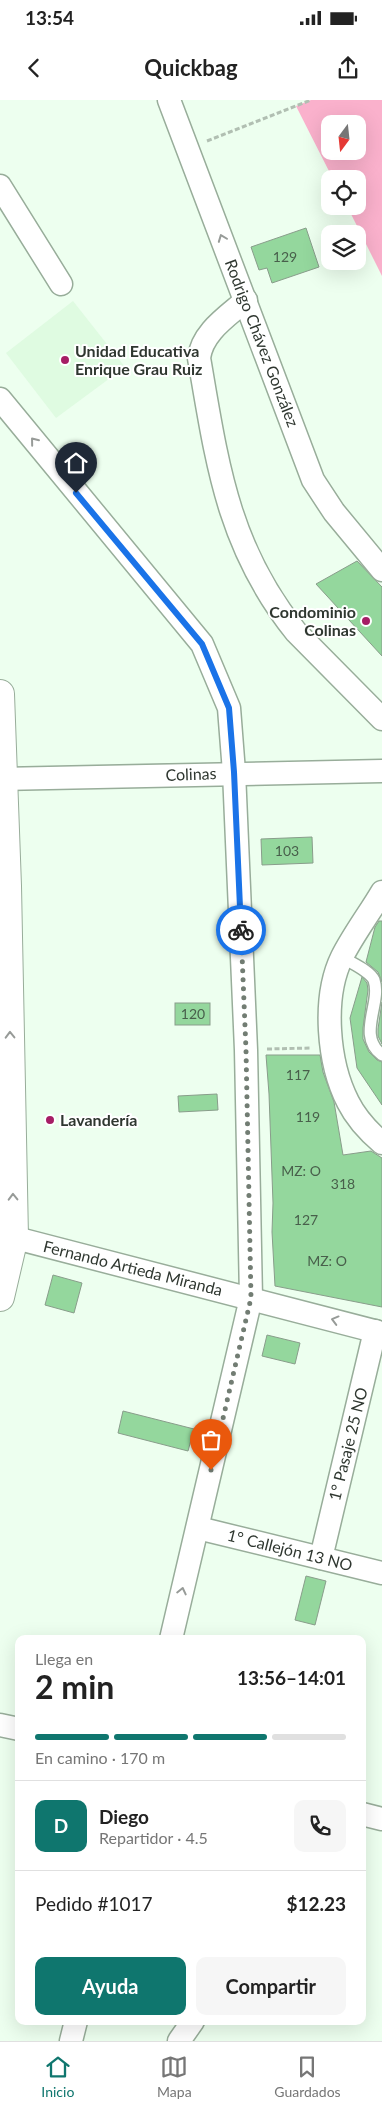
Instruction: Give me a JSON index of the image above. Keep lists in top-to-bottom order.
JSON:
{
  "streets": {
    "street": [
      "Rodrigo Chávez González",
      "Colinas",
      "Fernando Artieda Miranda",
      "1° Pasaje 25 NO",
      "1° Callejón 13 NO"
    ]
  },
  "crossings": [
    ["Fernando Artieda Miranda", "1° Pasaje 25 NO"],
    ["1° Pasaje 25 NO", "1° Callejón 13 NO"]
  ],
  "places": ["Unidad Educativa Enrique Grau Ruiz", "Condominio Colinas", "Lavandería"],
  "house_numbers": [
    "129",
    "103",
    "120",
    "117",
    "119",
    "MZ: O",
    "318",
    "127",
    "MZ: O"
  ],
  "north": "bottom",
  "page": {
    "status": "13:54",
    "header": "Quickbag",
    "heading": ["2 min", "Llega en", "13:56–14:01"],
    "panel": [
      "Diego",
      "Repartidor · 4.5",
      "Pedido #1017",
      "$12.23"
    ],
    "bar": "En camino · 170 m",
    "round": "D",
    "buttons": ["Ayuda", "Compartir"],
    "tabs": ["Inicio", "Mapa", "Guardados"]
  }
}
